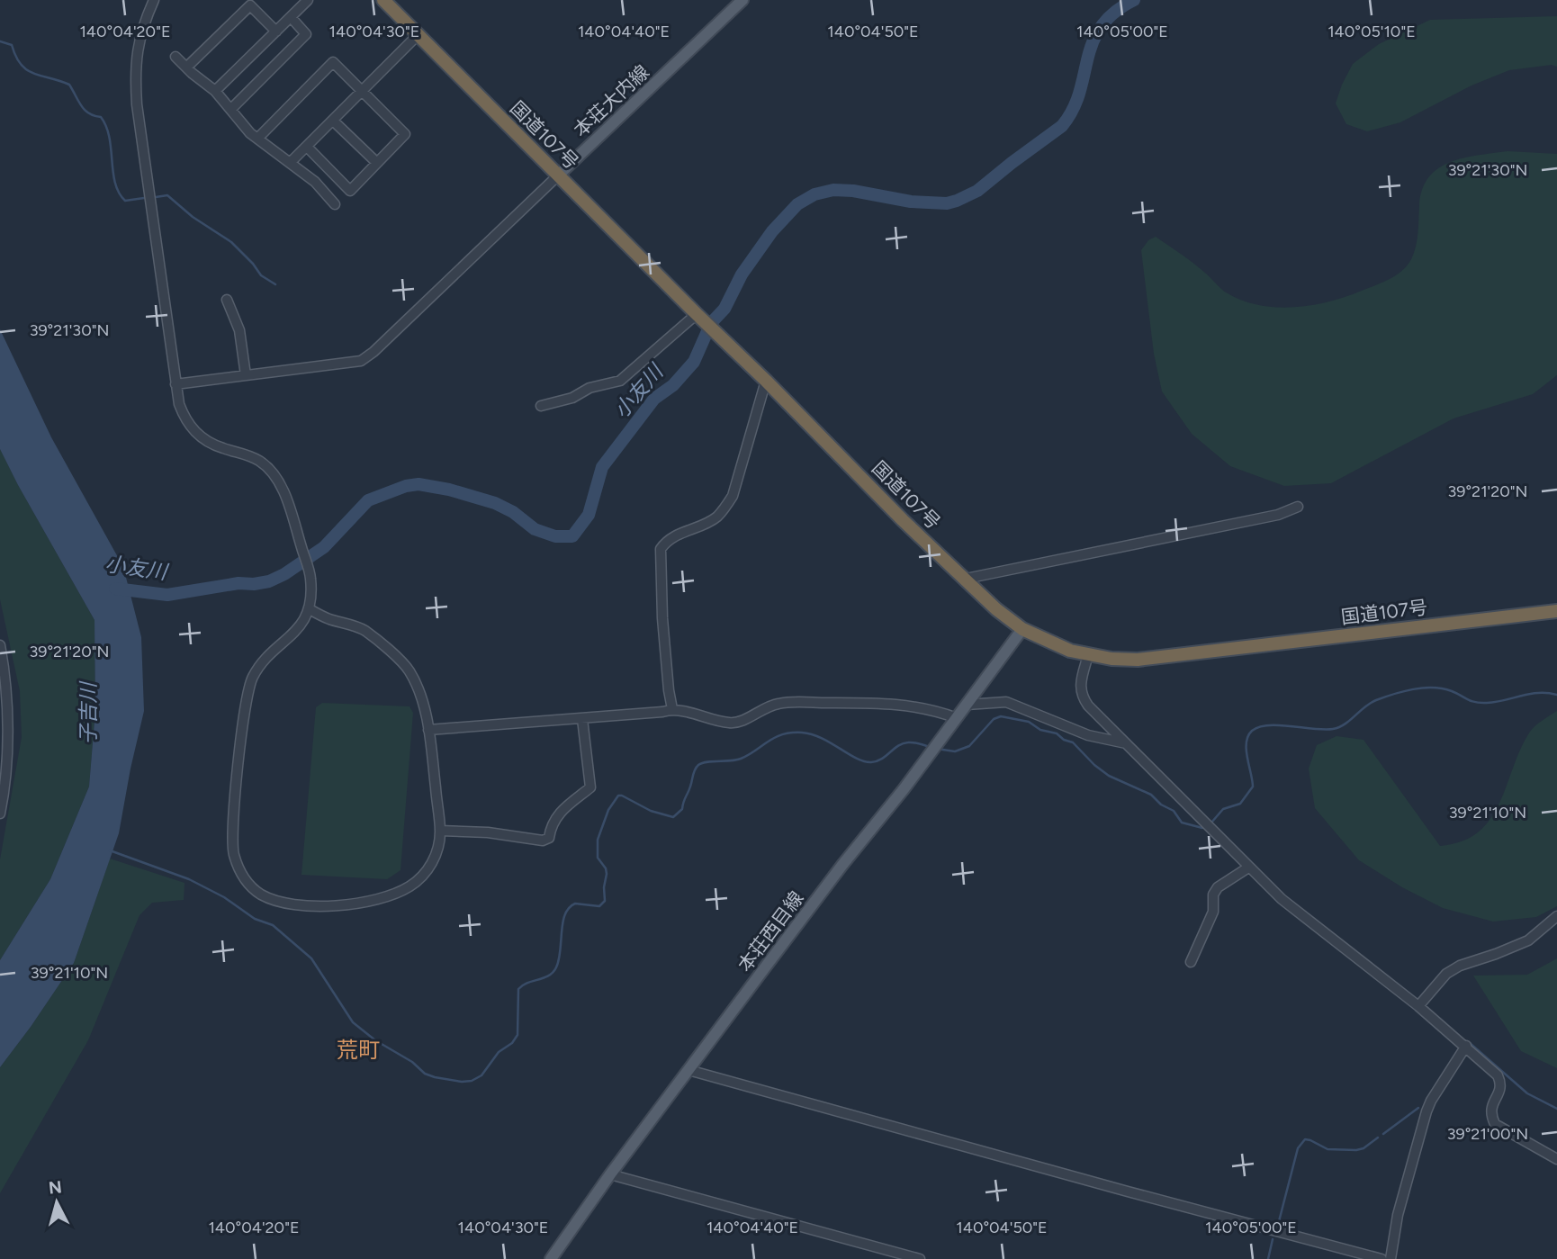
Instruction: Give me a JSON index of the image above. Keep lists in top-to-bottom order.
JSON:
{
  "streets": {
    "highway": ["国道107号"],
    "main road": ["本荘大内線", "本荘西目線"]
  },
  "crossings": [
    ["本荘大内線", "国道107号"],
    ["国道107号", "本荘西目線"]
  ],
  "districts": ["荒町"],
  "water": ["小友川", "子吉川"],
  "north": "top",
  "coordinates": [
    "140°04'20\"E",
    "140°04'30\"E",
    "140°04'40\"E",
    "140°04'50\"E",
    "140°05'00\"E",
    "140°05'10\"E",
    "39°21'30\"N",
    "39°21'20\"N",
    "39°21'10\"N",
    "39°21'00\"N"
  ]
}
